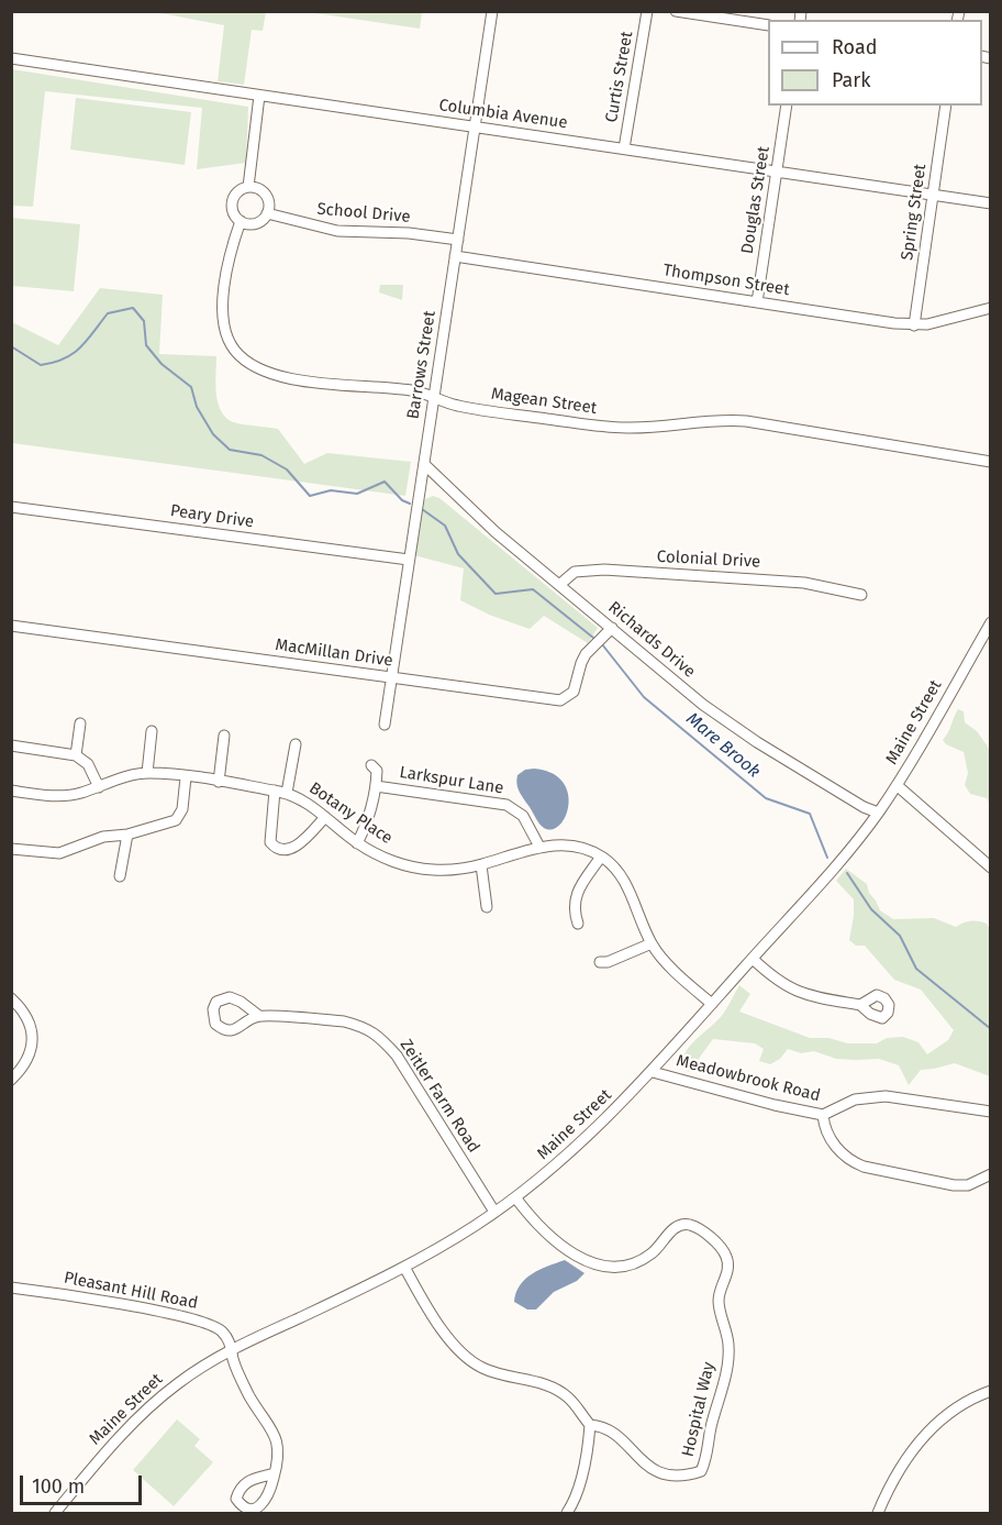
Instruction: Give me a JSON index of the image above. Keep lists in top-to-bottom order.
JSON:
{
  "streets": {
    "street": [
      "Curtis Street",
      "Columbia Avenue",
      "Douglas Street",
      "Spring Street",
      "School Drive",
      "Thompson Street",
      "Barrows Street",
      "Magean Street",
      "Peary Drive",
      "Colonial Drive",
      "Richards Drive",
      "MacMillan Drive",
      "Maine Street",
      "Larkspur Lane",
      "Botany Place",
      "Meadowbrook Road",
      "Zeitler Farm Road",
      "Pleasant Hill Road",
      "Hospital Way"
    ]
  },
  "crossings": [
    ["Curtis Street", "Columbia Avenue"],
    ["Columbia Avenue", "Douglas Street"],
    ["Columbia Avenue", "Spring Street"],
    ["Columbia Avenue", "Barrows Street"],
    ["Columbia Avenue", "Magean Street"],
    ["Douglas Street", "Thompson Street"],
    ["Spring Street", "Thompson Street"],
    ["School Drive", "Barrows Street"],
    ["School Drive", "Magean Street"],
    ["Thompson Street", "Barrows Street"],
    ["Barrows Street", "Magean Street"],
    ["Barrows Street", "Peary Drive"],
    ["Barrows Street", "Richards Drive"],
    ["Barrows Street", "MacMillan Drive"],
    ["Colonial Drive", "Richards Drive"],
    ["Richards Drive", "MacMillan Drive"],
    ["Richards Drive", "Maine Street"],
    ["Maine Street", "Botany Place"],
    ["Maine Street", "Meadowbrook Road"],
    ["Maine Street", "Zeitler Farm Road"],
    ["Maine Street", "Pleasant Hill Road"],
    ["Maine Street", "Hospital Way"],
    ["Larkspur Lane", "Botany Place"]
  ],
  "water": ["Mare Brook"],
  "legend": ["Road", "Park"],
  "scale_bar": "100 m"
}
